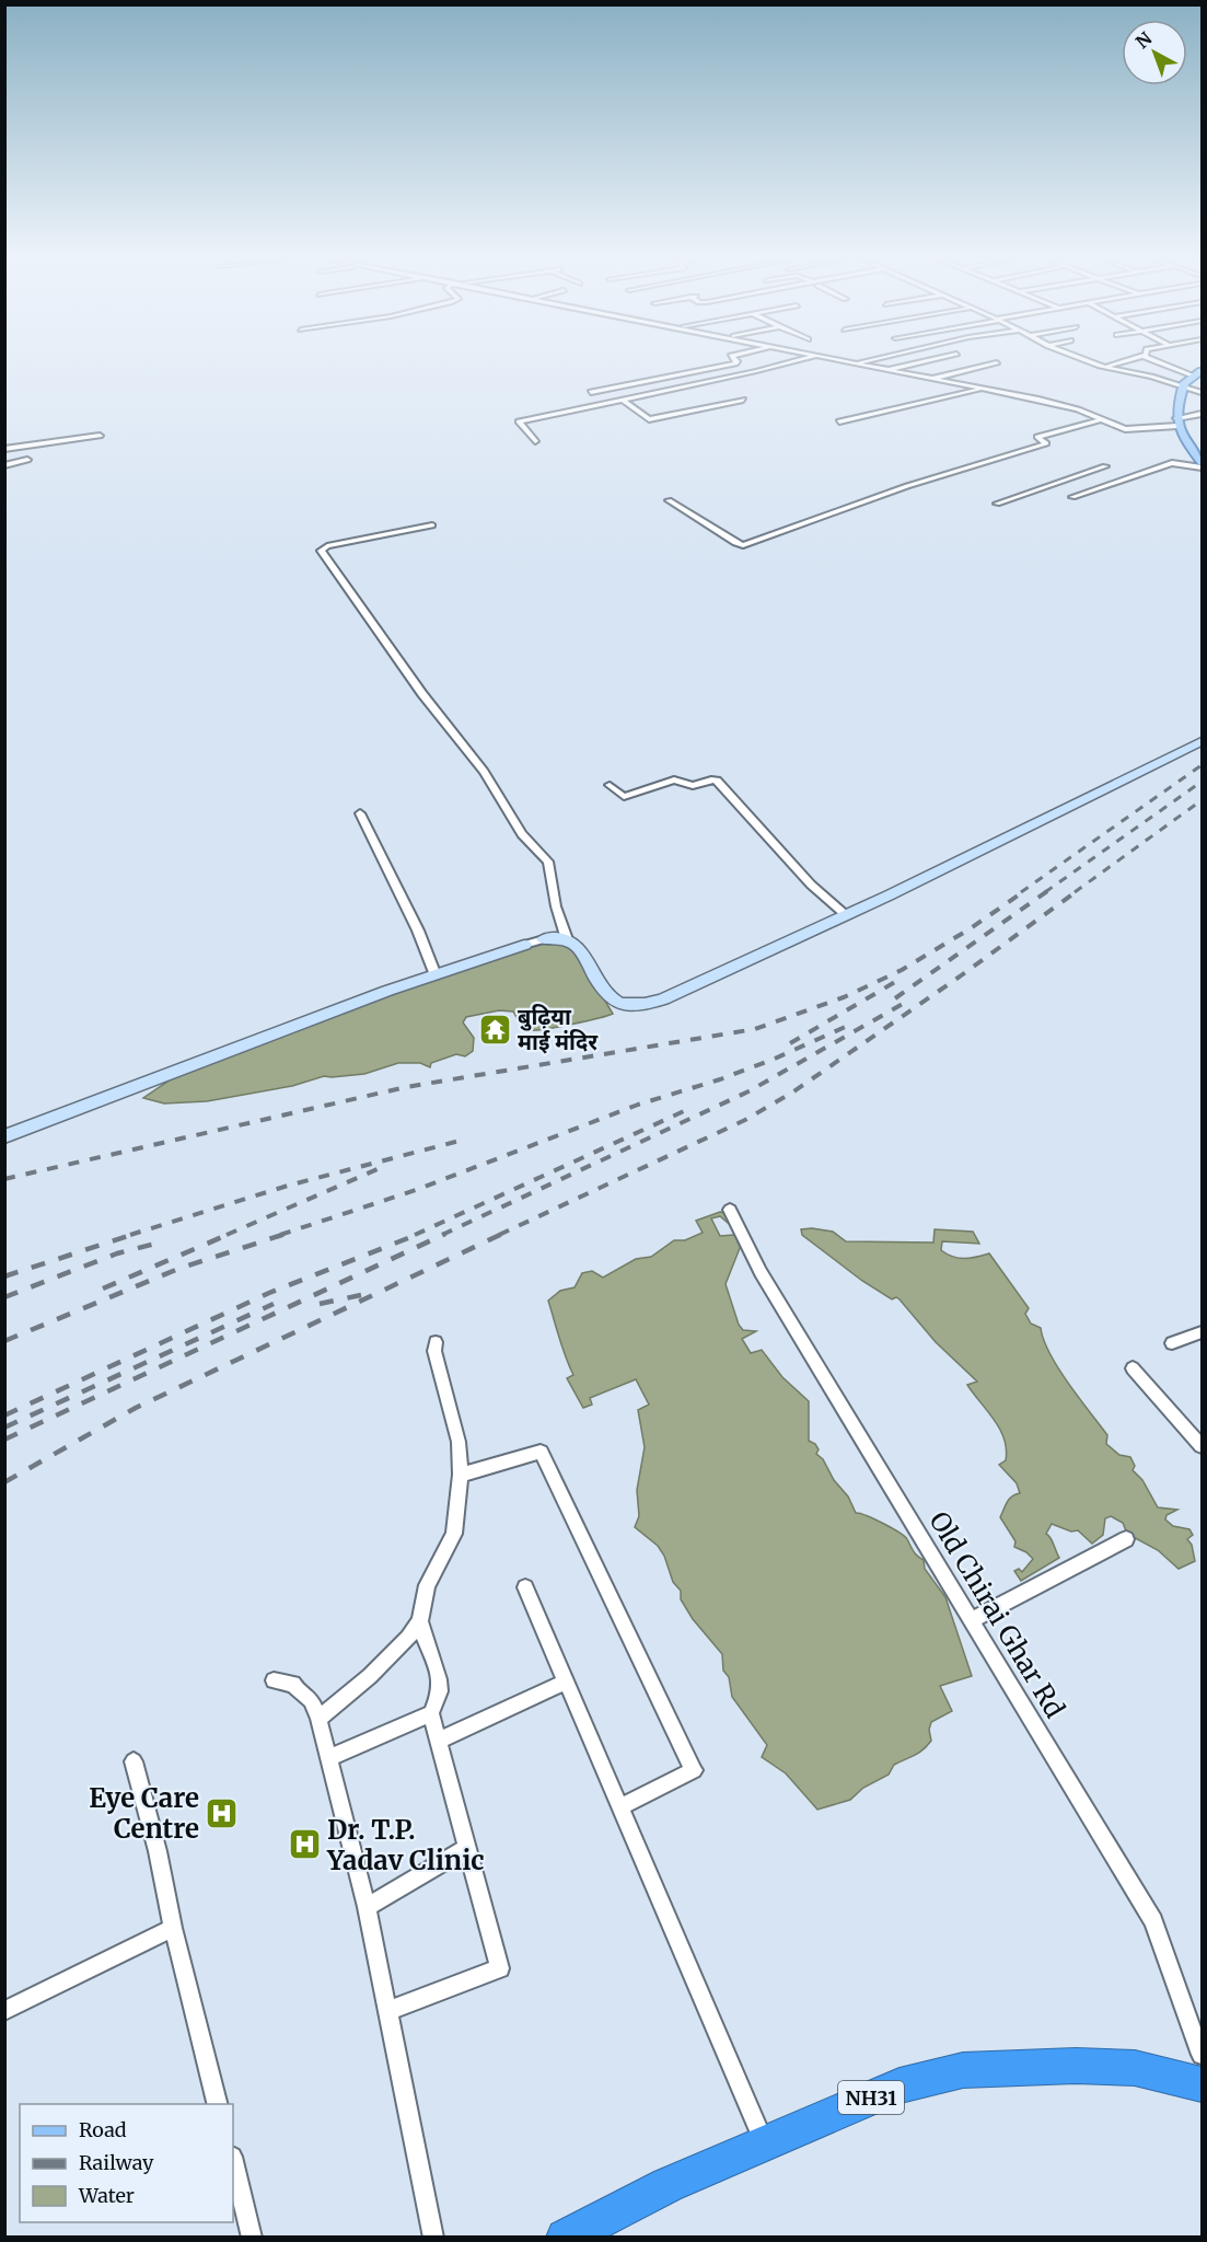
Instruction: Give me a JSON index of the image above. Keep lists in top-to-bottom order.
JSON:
{
  "streets": {
    "highway": ["NH31"],
    "street": ["Old Chirai Ghar Rd"]
  },
  "places": {
    "temple": ["बुढ़िया माई मंदिर"],
    "hospital": ["Eye Care Centre", "Dr. T.P. Yadav Clinic"]
  },
  "legend": ["Road", "Railway", "Water"],
  "north": "top left"
}
